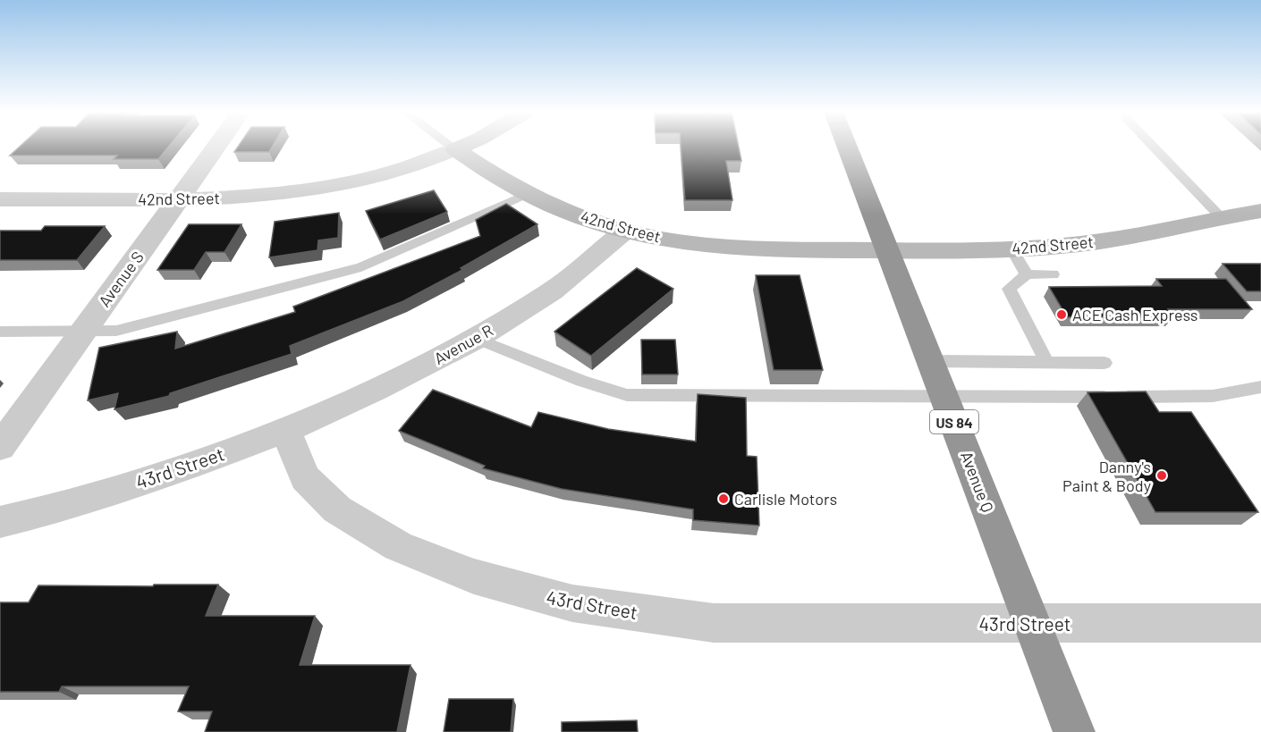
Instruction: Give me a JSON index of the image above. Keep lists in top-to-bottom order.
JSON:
{
  "streets": {
    "highway": ["US 84", "Avenue Q"],
    "street": [
      "42nd Street",
      "Avenue S",
      "Avenue R",
      "43rd Street"
    ]
  },
  "crossings": [
    ["42nd Street", "Avenue S"],
    ["42nd Street", "Avenue R"],
    ["42nd Street", "Avenue Q"],
    ["Avenue R", "43rd Street"],
    ["43rd Street", "Avenue Q"]
  ],
  "places": ["ACE Cash Express", "Danny's Paint & Body", "Carlisle Motors"]
}
